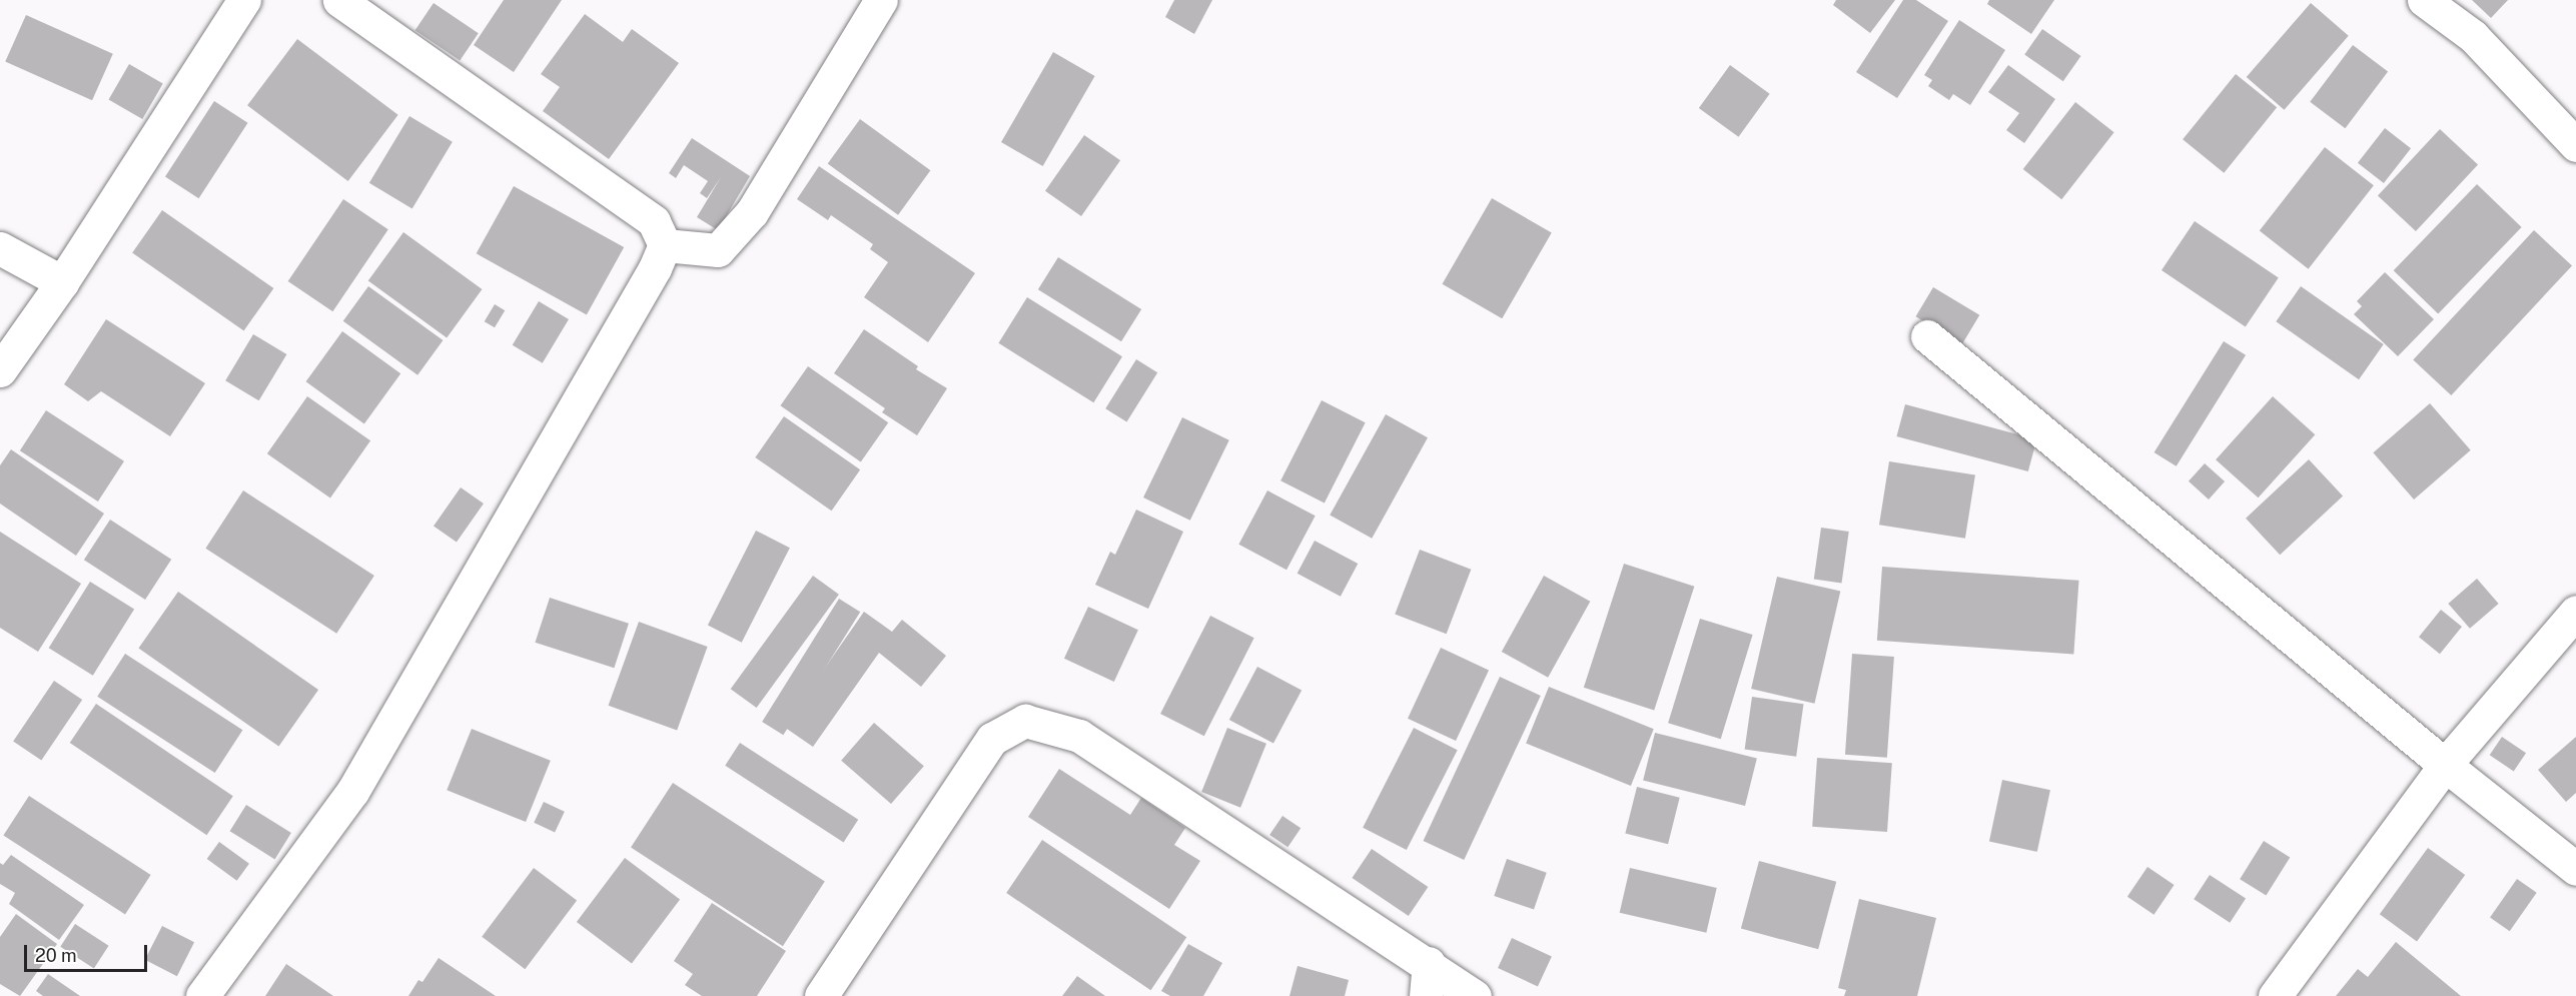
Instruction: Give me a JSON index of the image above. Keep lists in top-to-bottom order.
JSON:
{
  "scale_bar": "20 m"
}
